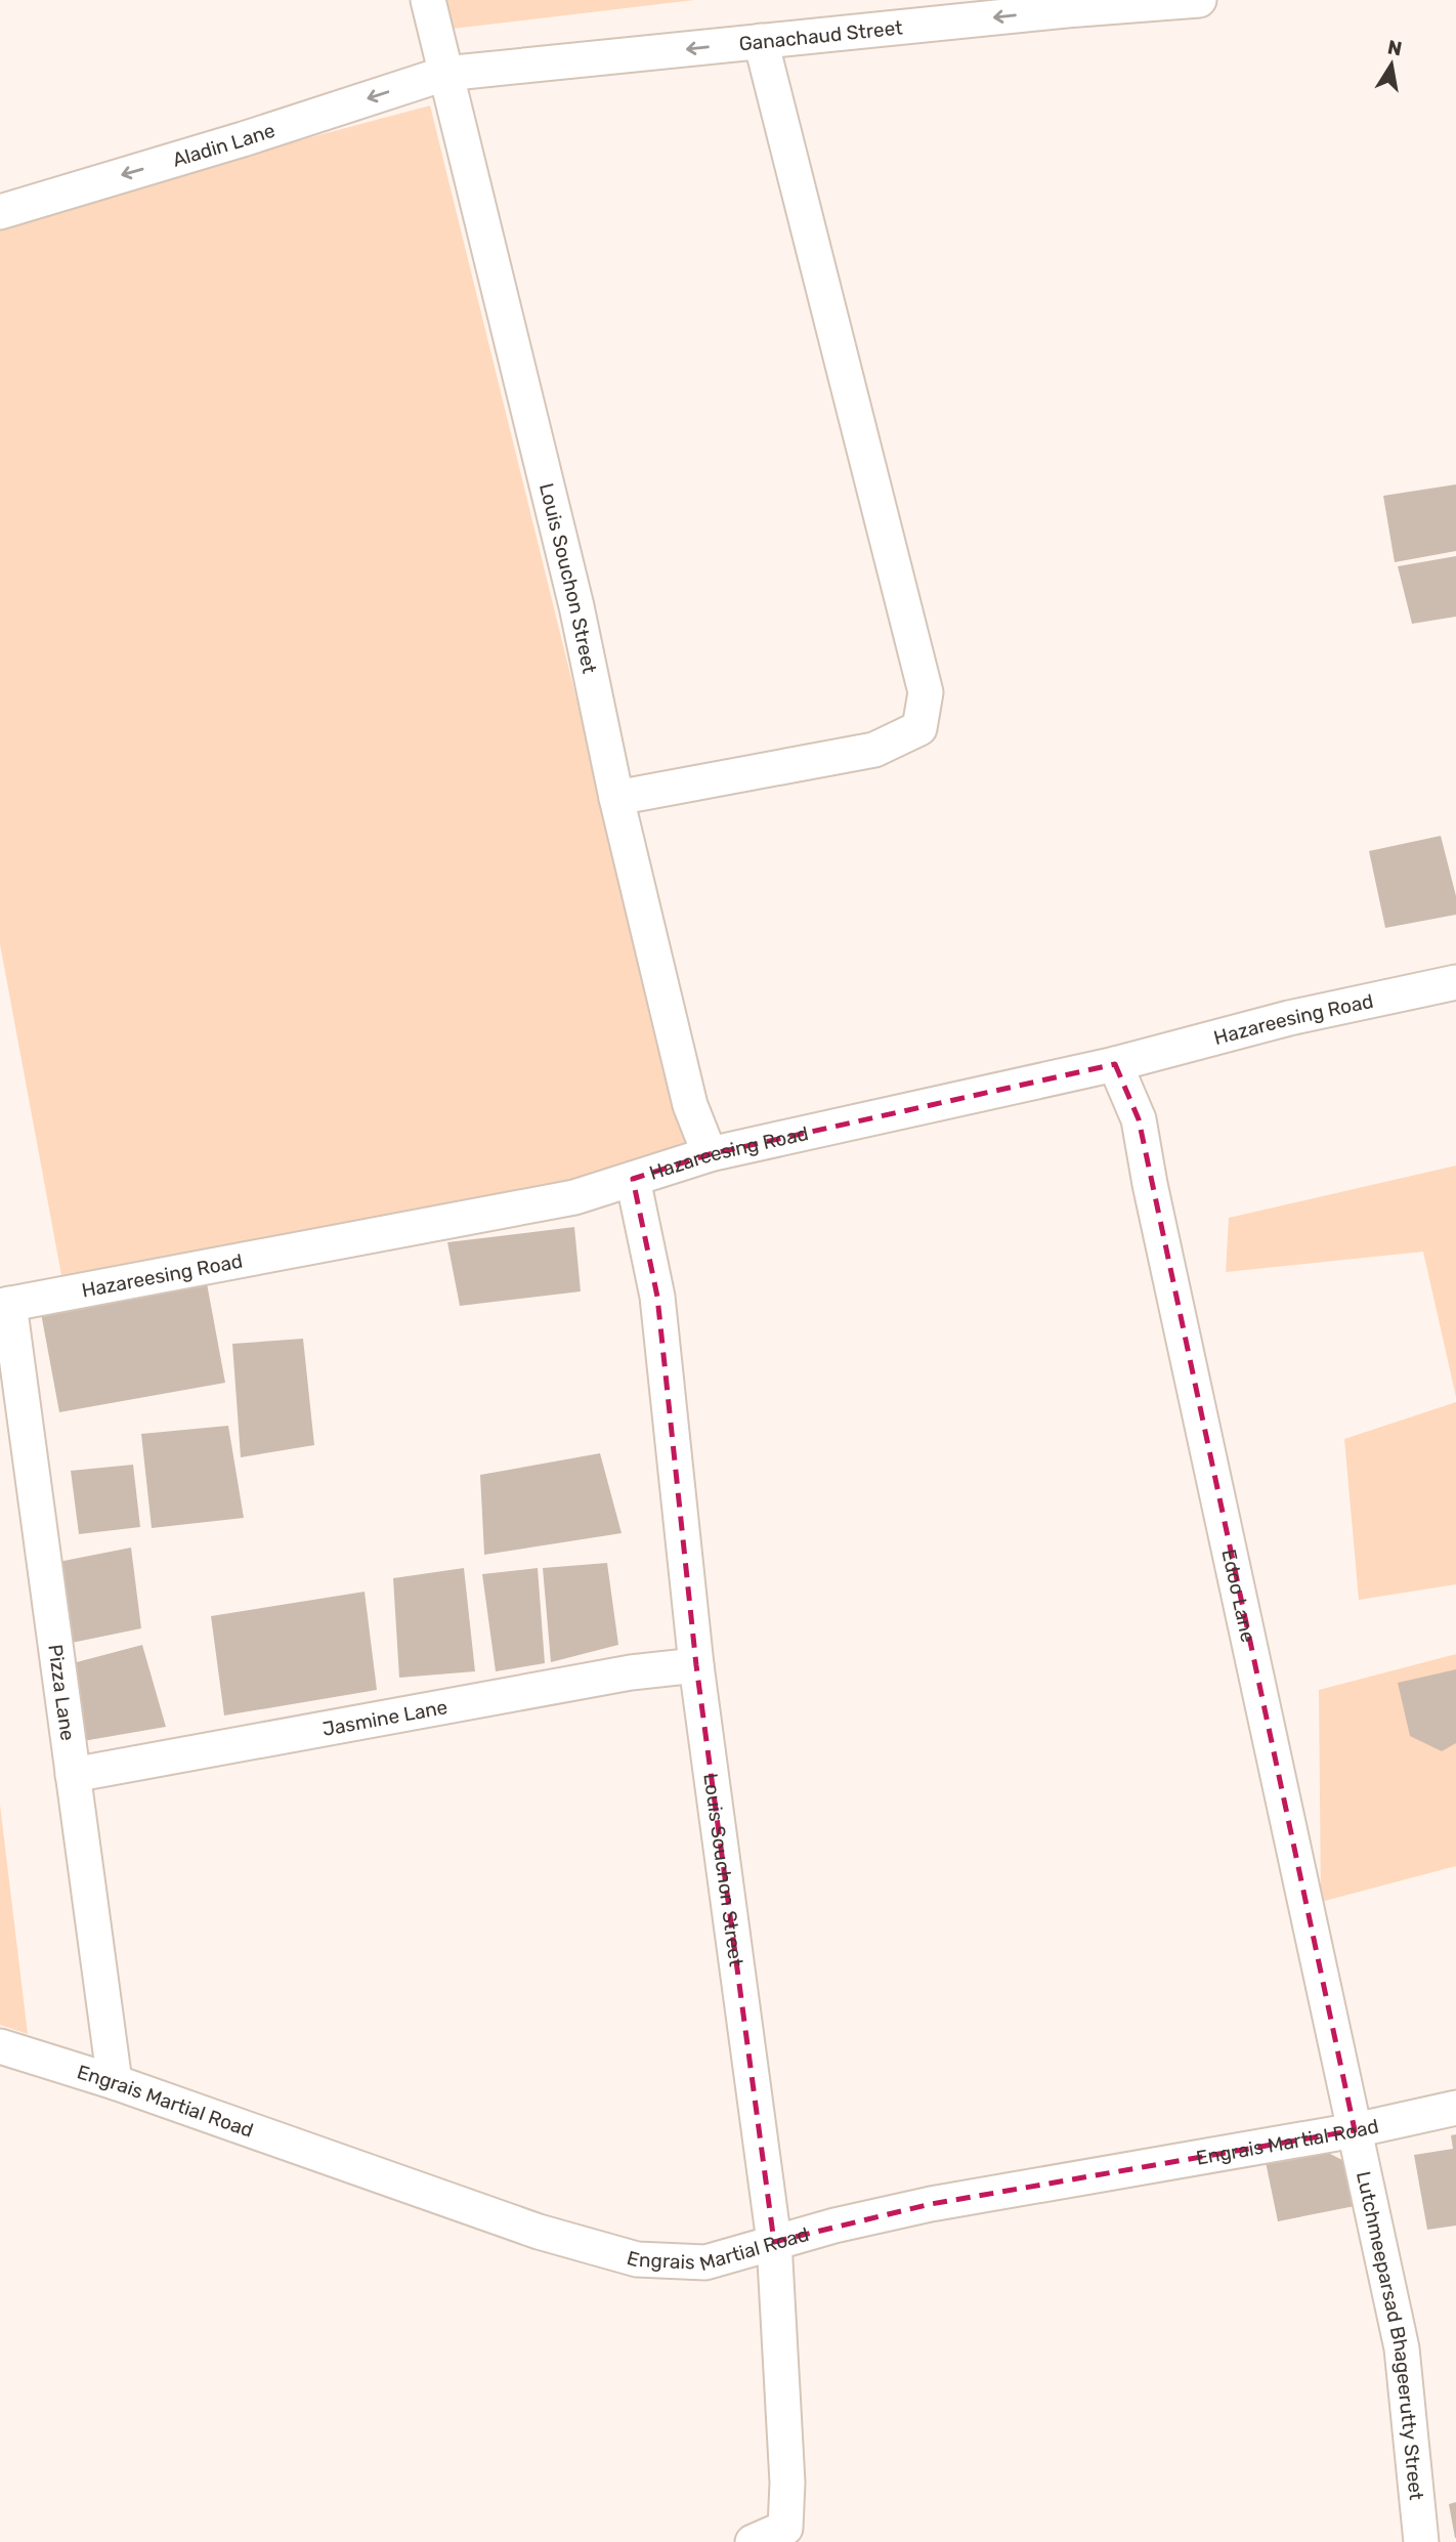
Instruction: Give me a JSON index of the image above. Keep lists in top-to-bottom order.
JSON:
{
  "streets": {
    "street": [
      "Ganachaud Street",
      "Aladin Lane",
      "Louis Souchon Street",
      "Hazareesing Road",
      "Edoo Lane",
      "Pizza Lane",
      "Jasmine Lane",
      "Engrais Martial Road",
      "Lutchmeeparsad Bhageerutty Street"
    ]
  },
  "crossings": [
    ["Ganachaud Street", "Aladin Lane"],
    ["Ganachaud Street", "Louis Souchon Street"],
    ["Aladin Lane", "Louis Souchon Street"],
    ["Louis Souchon Street", "Hazareesing Road"],
    ["Louis Souchon Street", "Jasmine Lane"],
    ["Louis Souchon Street", "Engrais Martial Road"],
    ["Hazareesing Road", "Edoo Lane"],
    ["Hazareesing Road", "Pizza Lane"],
    ["Edoo Lane", "Engrais Martial Road"],
    ["Edoo Lane", "Lutchmeeparsad Bhageerutty Street"],
    ["Pizza Lane", "Jasmine Lane"],
    ["Pizza Lane", "Engrais Martial Road"],
    ["Engrais Martial Road", "Lutchmeeparsad Bhageerutty Street"]
  ],
  "one_way": ["Ganachaud Street", "Aladin Lane"],
  "north": "top"
}
